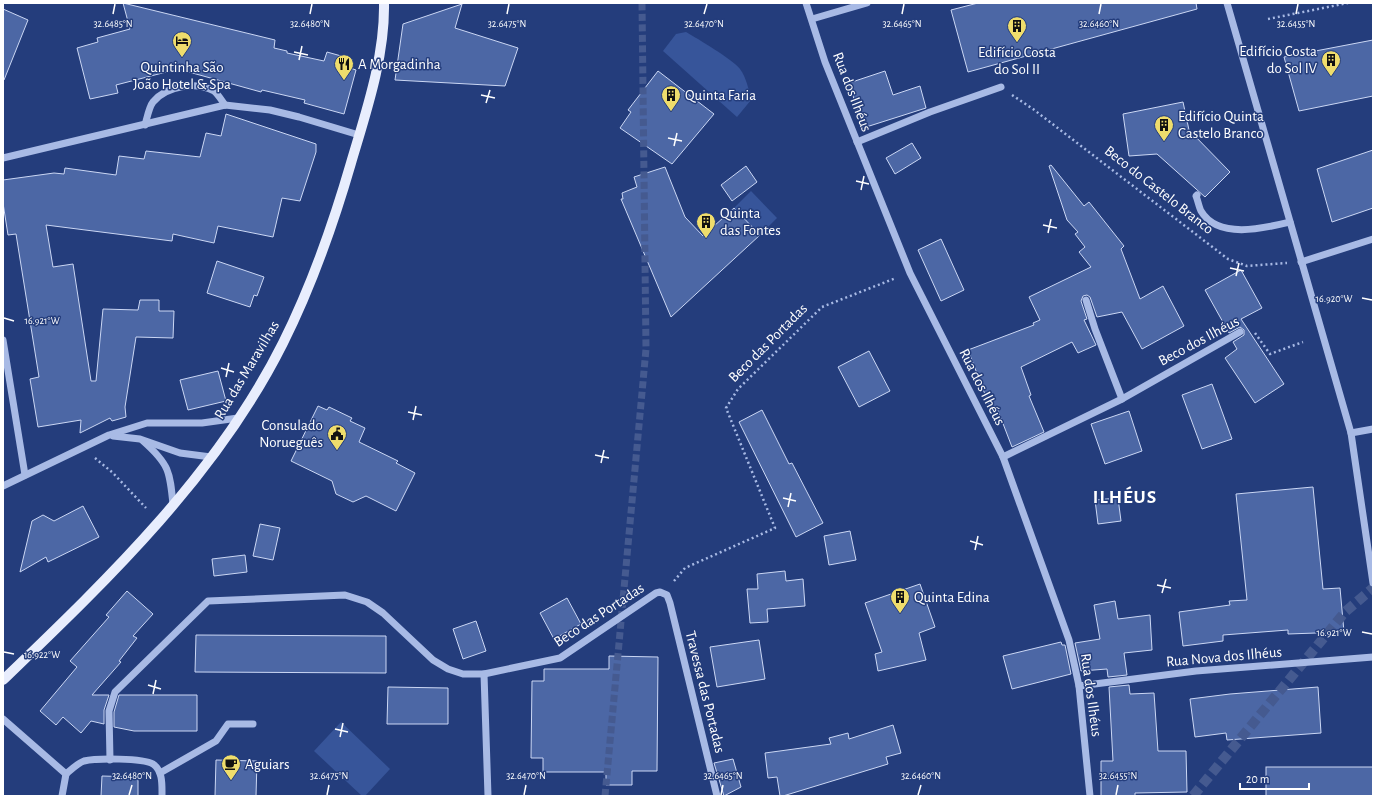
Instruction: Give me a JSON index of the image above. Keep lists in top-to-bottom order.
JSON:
{
  "streets": {
    "main road": ["Rua das Maravilhas"],
    "street": [
      "Rua dos Ilhéus",
      "Beco dos Ilhéus",
      "Beco das Portadas",
      "Rua Nova dos Ilhéus",
      "Travessa das Portadas"
    ],
    "path": ["Beco do Castelo Branco"]
  },
  "crossings": [
    ["Rua dos Ilhéus", "Beco dos Ilhéus"],
    ["Rua dos Ilhéus", "Beco das Portadas"],
    ["Rua dos Ilhéus", "Rua Nova dos Ilhéus"],
    ["Beco das Portadas", "Travessa das Portadas"]
  ],
  "districts": ["ILHÉUS"],
  "places": {
    "building": [
      "Edifício Costa do Sol II",
      "Edifício Costa do Sol IV",
      "Quinta Faria",
      "Edifício Quinta Castelo Branco",
      "Quinta das Fontes",
      "Quinta Edina"
    ],
    "hotel": ["Quintinha São João Hotel & Spa"],
    "restaurant": ["A Morgadinha"],
    "public building": ["Consulado Norueguês"],
    "cafe": ["Aguiars"]
  },
  "scale_bar": "20 m",
  "coordinates": [
    "32.6485°N",
    "32.6480°N",
    "32.6475°N",
    "32.6470°N",
    "32.6465°N",
    "32.6460°N",
    "32.6455°N",
    "16.920°W",
    "16.921°W",
    "16.922°W"
  ]
}
